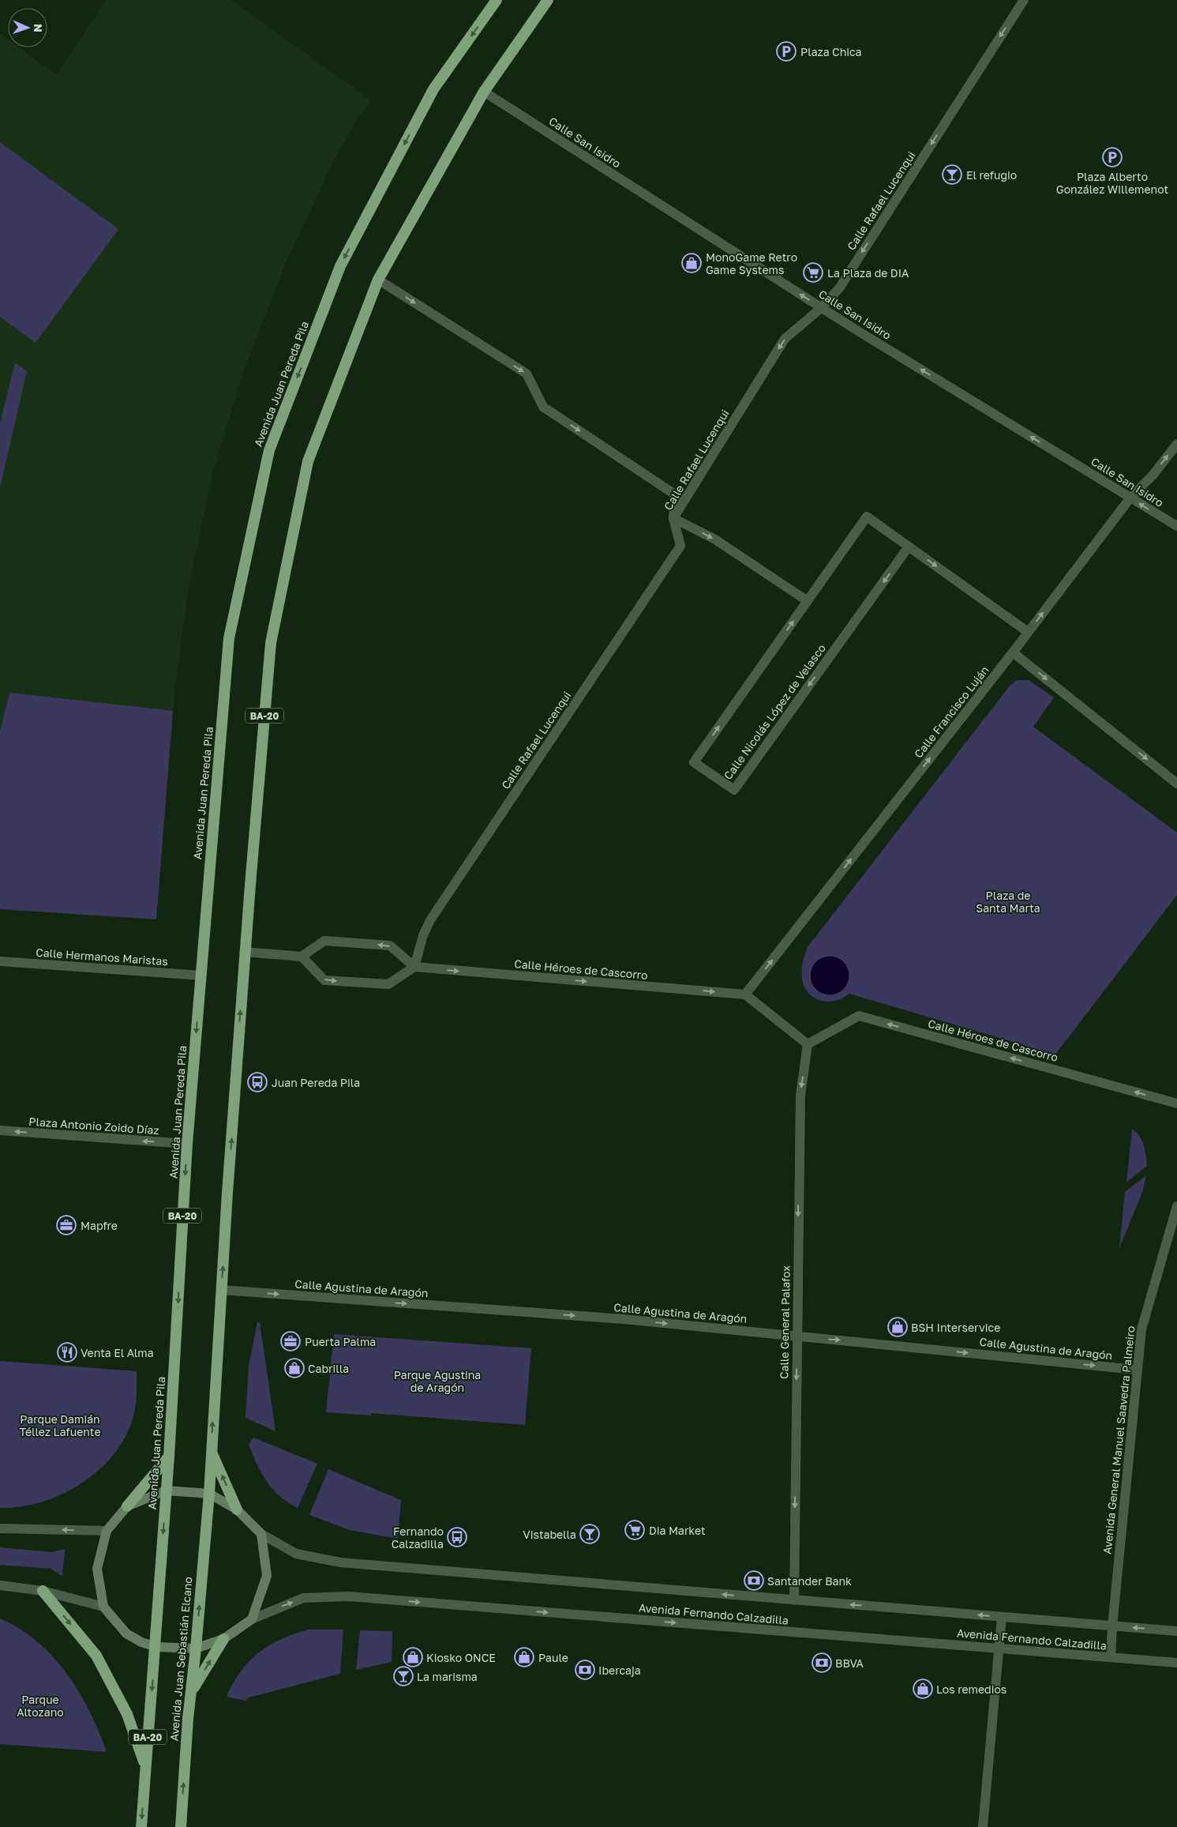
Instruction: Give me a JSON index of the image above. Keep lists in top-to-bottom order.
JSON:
{
  "streets": {
    "highway": ["Avenida Juan Pereda Pila", "BA-20", "Avenida Juan Sebastián Elcano"],
    "street": [
      "Calle San Isidro",
      "Calle Rafael Lucenqui",
      "Calle Nicolás López de Velasco",
      "Calle Francisco Luján",
      "Calle Hermanos Maristas",
      "Calle Héroes de Cascorro",
      "Plaza Antonio Zoido Díaz",
      "Calle Agustina de Aragón",
      "Calle General Palafox",
      "Avenida General Manuel Saavedra Palmeiro",
      "Avenida Fernando Calzadilla"
    ]
  },
  "crossings": [
    ["Calle San Isidro", "Calle Rafael Lucenqui"],
    ["Calle San Isidro", "Calle Francisco Luján"],
    ["Calle San Isidro", "BA-20"],
    ["Calle Rafael Lucenqui", "Calle Héroes de Cascorro"],
    ["Avenida Juan Pereda Pila", "BA-20"],
    ["Avenida Juan Pereda Pila", "Calle Hermanos Maristas"],
    ["Avenida Juan Pereda Pila", "Plaza Antonio Zoido Díaz"],
    ["Calle Nicolás López de Velasco", "Calle Francisco Luján"],
    ["Calle Francisco Luján", "Calle Héroes de Cascorro"],
    ["BA-20", "Calle Agustina de Aragón"],
    ["BA-20", "Avenida Juan Sebastián Elcano"],
    ["Calle Héroes de Cascorro", "Calle General Palafox"],
    ["Calle Agustina de Aragón", "Calle General Palafox"],
    ["Calle Agustina de Aragón", "Avenida General Manuel Saavedra Palmeiro"],
    ["Calle General Palafox", "Avenida Fernando Calzadilla"],
    ["Avenida General Manuel Saavedra Palmeiro", "Avenida Fernando Calzadilla"]
  ],
  "one_way": [
    "Calle San Isidro",
    "Calle Rafael Lucenqui",
    "Calle Francisco Luján",
    "Plaza Antonio Zoido Díaz",
    "Calle Agustina de Aragón",
    "Calle General Palafox"
  ],
  "parks": [
    "Plaza de Santa Marta",
    "Parque Agustina de Aragón",
    "Parque Damián Téllez Lafuente",
    "Parque Altozano"
  ],
  "places": {
    "parking": ["Plaza Chica", "Plaza Alberto González Willemenot"],
    "bar": ["El refugio", "Vistabella", "La marisma"],
    "shop": [
      "MonoGame Retro Game Systems",
      "BSH Interservice",
      "Cabrilla",
      "Kiosko ONCE",
      "Paule",
      "Los remedios"
    ],
    "supermarket": ["La Plaza de DIA", "Dia Market"],
    "bus stop": ["Juan Pereda Pila", "Fernando Calzadilla"],
    "office": ["Mapfre", "Puerta Palma"],
    "restaurant": ["Venta El Alma"],
    "bank": ["Santander Bank", "BBVA", "Ibercaja"]
  },
  "north": "right"
}
